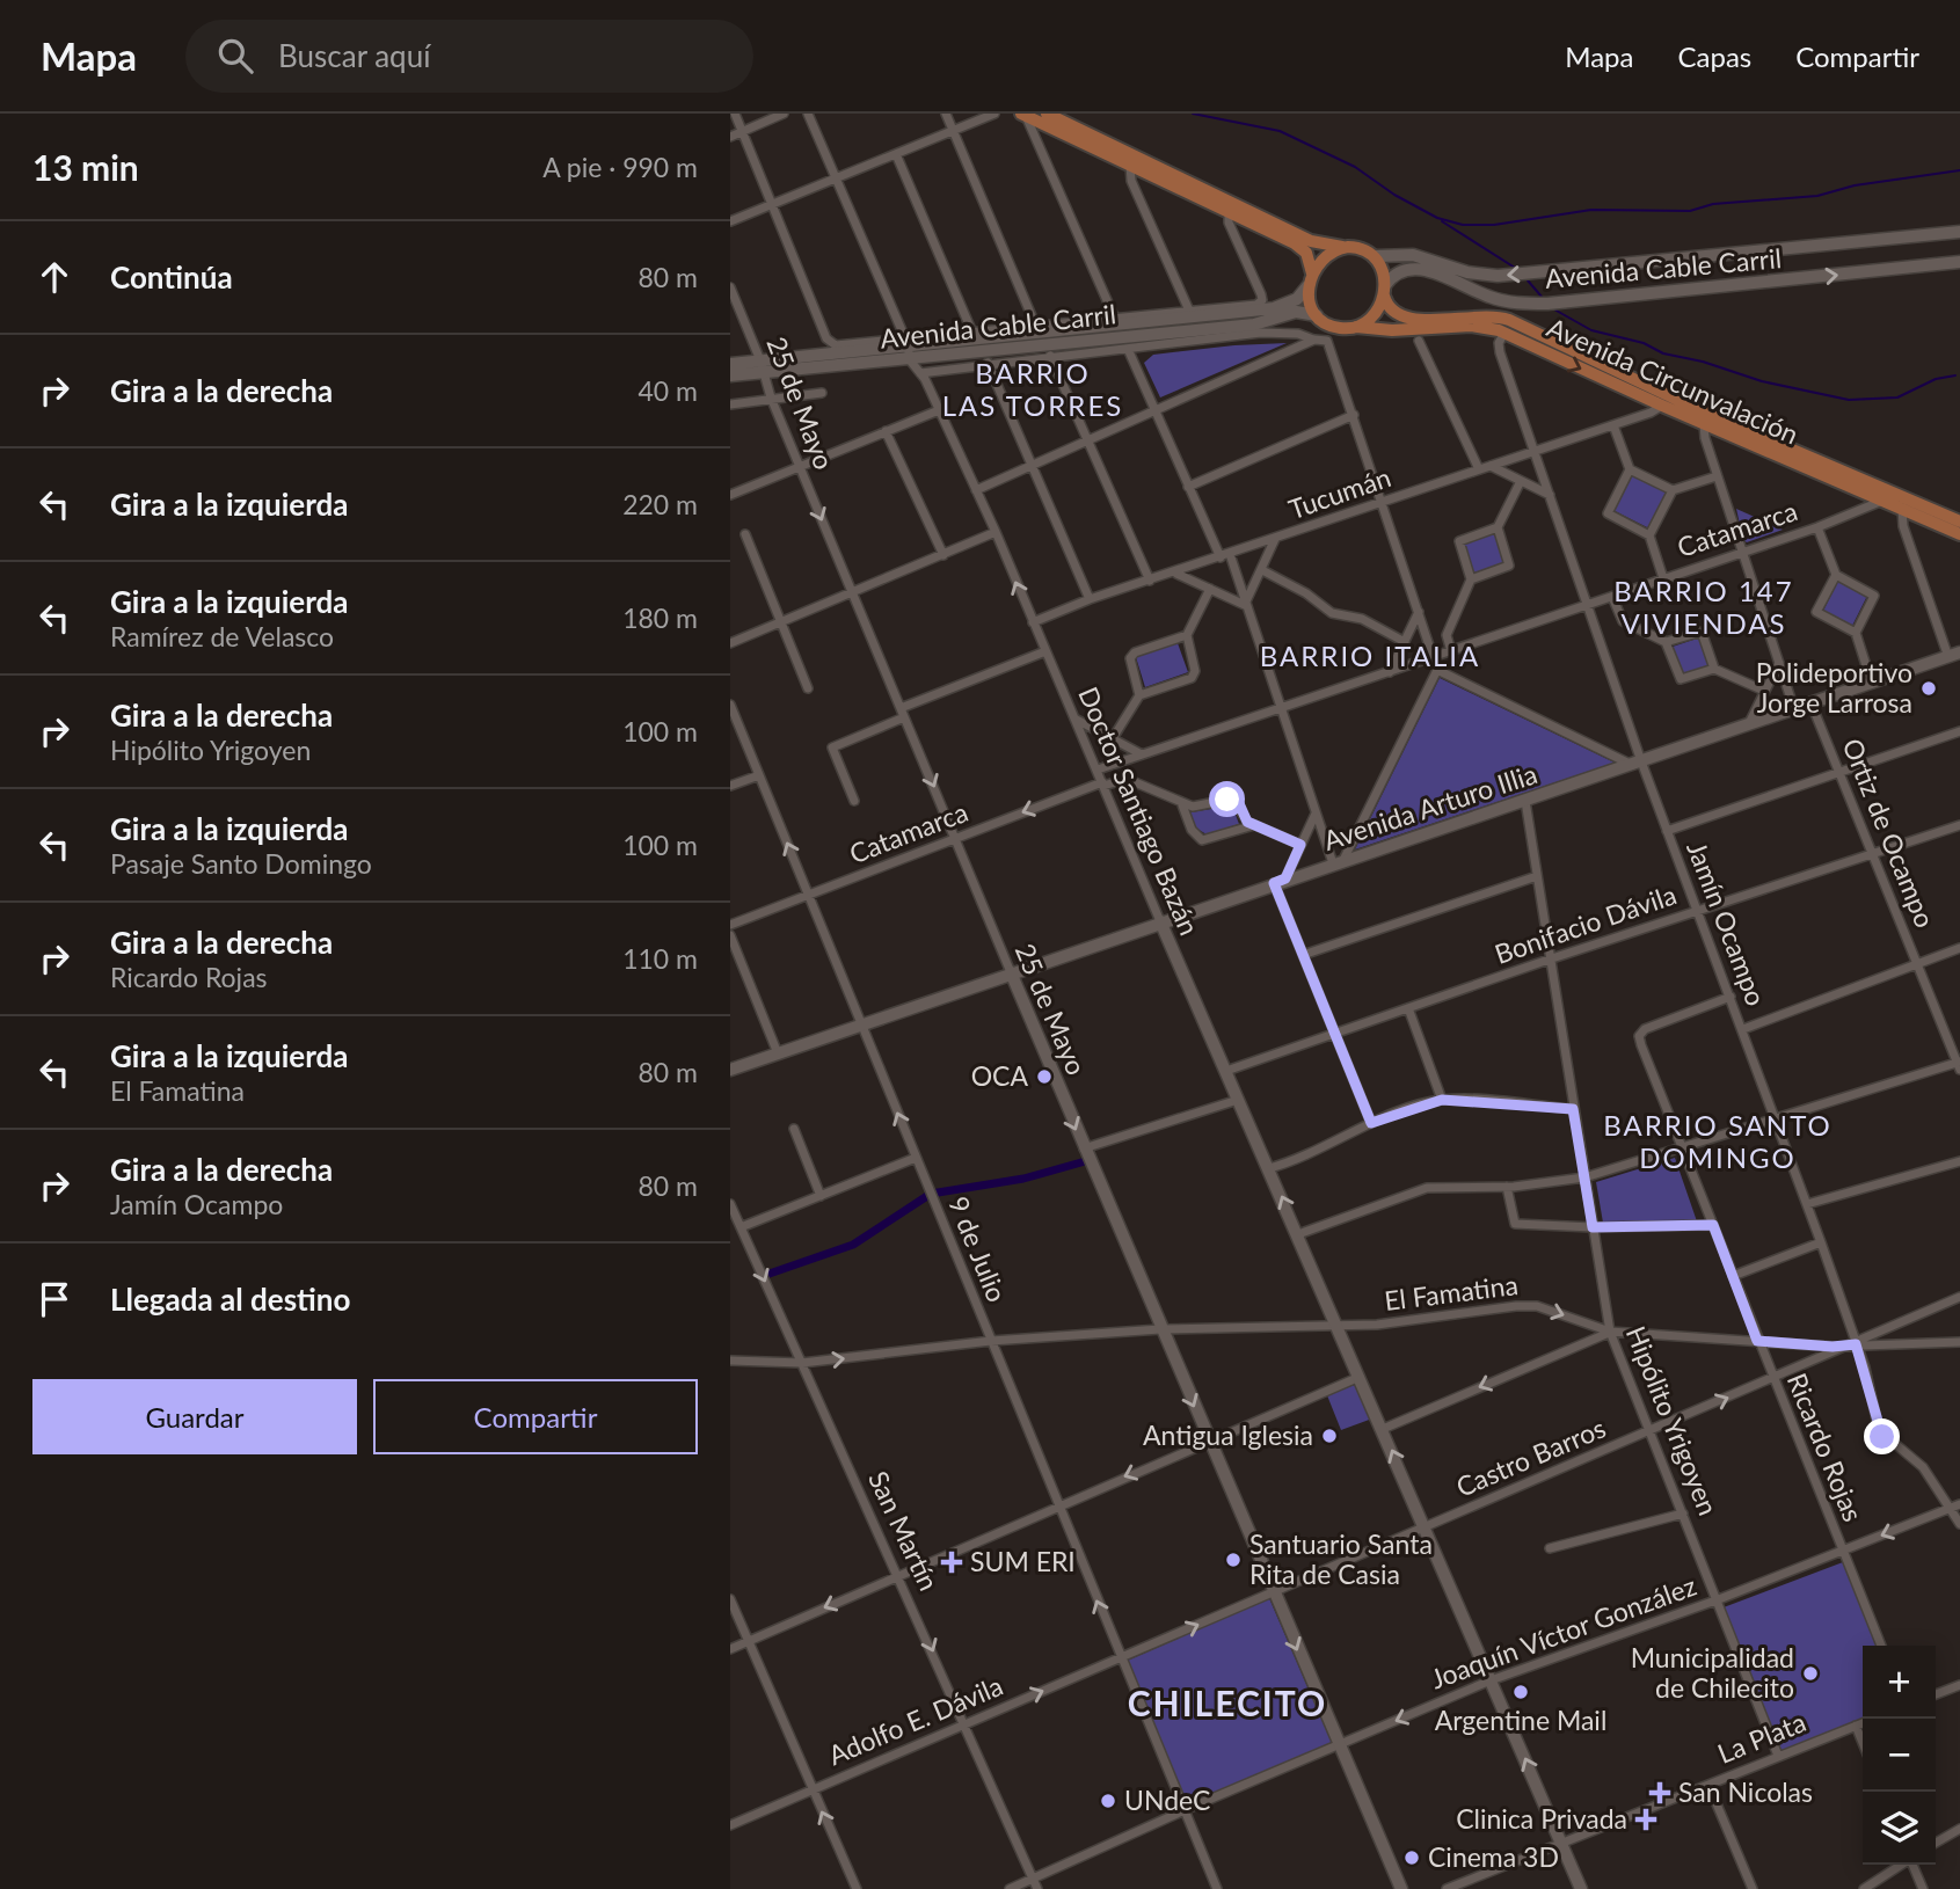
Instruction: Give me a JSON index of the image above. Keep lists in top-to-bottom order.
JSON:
{
  "streets": {
    "main road": [
      "Avenida Cable Carril",
      "Avenida Circunvalación",
      "25 de Mayo",
      "Avenida Arturo Illia",
      "Doctor Santiago Bazán"
    ],
    "street": [
      "Tucumán",
      "Catamarca",
      "Ortiz de Ocampo",
      "Jamín Ocampo",
      "Bonifacio Dávila",
      "9 de Julio",
      "El Famatina",
      "Hipólito Yrigoyen",
      "Ricardo Rojas",
      "Castro Barros",
      "San Martín",
      "Joaquín Víctor González",
      "Adolfo E. Dávila",
      "La Plata"
    ]
  },
  "crossings": [
    ["Avenida Cable Carril", "Avenida Circunvalación"],
    ["Avenida Cable Carril", "25 de Mayo"],
    ["Avenida Cable Carril", "Doctor Santiago Bazán"],
    ["Avenida Circunvalación", "Tucumán"],
    ["Avenida Circunvalación", "Catamarca"],
    ["Avenida Circunvalación", "Jamín Ocampo"],
    ["25 de Mayo", "Catamarca"],
    ["25 de Mayo", "Avenida Arturo Illia"],
    ["25 de Mayo", "El Famatina"],
    ["25 de Mayo", "Castro Barros"],
    ["25 de Mayo", "Joaquín Víctor González"],
    ["Tucumán", "Doctor Santiago Bazán"],
    ["Tucumán", "Jamín Ocampo"],
    ["Catamarca", "Doctor Santiago Bazán"],
    ["Catamarca", "Jamín Ocampo"],
    ["Catamarca", "9 de Julio"],
    ["Avenida Arturo Illia", "Doctor Santiago Bazán"],
    ["Avenida Arturo Illia", "Ortiz de Ocampo"],
    ["Avenida Arturo Illia", "Jamín Ocampo"],
    ["Avenida Arturo Illia", "9 de Julio"],
    ["Avenida Arturo Illia", "Hipólito Yrigoyen"],
    ["Doctor Santiago Bazán", "Bonifacio Dávila"],
    ["Doctor Santiago Bazán", "El Famatina"],
    ["Doctor Santiago Bazán", "Castro Barros"],
    ["Doctor Santiago Bazán", "Joaquín Víctor González"],
    ["Doctor Santiago Bazán", "La Plata"],
    ["Ortiz de Ocampo", "Bonifacio Dávila"],
    ["Jamín Ocampo", "Bonifacio Dávila"],
    ["Jamín Ocampo", "El Famatina"],
    ["Jamín Ocampo", "Ricardo Rojas"],
    ["Jamín Ocampo", "Castro Barros"],
    ["Jamín Ocampo", "Joaquín Víctor González"],
    ["Bonifacio Dávila", "Hipólito Yrigoyen"],
    ["9 de Julio", "El Famatina"],
    ["9 de Julio", "Castro Barros"],
    ["9 de Julio", "Joaquín Víctor González"],
    ["9 de Julio", "Adolfo E. Dávila"],
    ["El Famatina", "Hipólito Yrigoyen"],
    ["El Famatina", "Ricardo Rojas"],
    ["El Famatina", "Castro Barros"],
    ["El Famatina", "San Martín"],
    ["Hipólito Yrigoyen", "Castro Barros"],
    ["Hipólito Yrigoyen", "Joaquín Víctor González"],
    ["Hipólito Yrigoyen", "La Plata"],
    ["Ricardo Rojas", "Castro Barros"],
    ["Ricardo Rojas", "Joaquín Víctor González"],
    ["Castro Barros", "Adolfo E. Dávila"],
    ["San Martín", "Joaquín Víctor González"],
    ["San Martín", "Adolfo E. Dávila"]
  ],
  "one_way": ["25 de Mayo", "San Martín", "Adolfo E. Dávila"],
  "districts": [
    "BARRIO LAS TORRES",
    "BARRIO 147 VIVIENDAS",
    "BARRIO ITALIA",
    "BARRIO SANTO DOMINGO",
    "CHILECITO"
  ],
  "places": {
    "other": [
      "Polideportivo Jorge Larrosa",
      "OCA",
      "Antigua Iglesia",
      "Santuario Santa Rita de Casia",
      "Municipalidad de Chilecito",
      "Argentine Mail",
      "UNdeC",
      "Cinema 3D"
    ],
    "health": ["SUM ERI", "San Nicolas", "Clinica Privada"]
  },
  "page": {
    "header": "Mapa",
    "search": "Buscar aquí",
    "nav": ["Mapa", "Capas", "Compartir"],
    "heading": ["13 min", "A pie · 990 m"],
    "list": [
      ["Continúa", "80 m"],
      ["Gira a la derecha", "40 m"],
      ["Gira a la izquierda", "220 m"],
      ["Gira a la izquierda", "Ramírez de Velasco", "180 m"],
      ["Gira a la derecha", "Hipólito Yrigoyen", "100 m"],
      ["Gira a la izquierda", "Pasaje Santo Domingo", "100 m"],
      ["Gira a la derecha", "Ricardo Rojas", "110 m"],
      ["Gira a la izquierda", "El Famatina", "80 m"],
      ["Gira a la derecha", "Jamín Ocampo", "80 m"],
      "Llegada al destino"
    ],
    "buttons": ["Guardar", "Compartir"],
    "map_buttons": ["+", "−"]
  }
}
